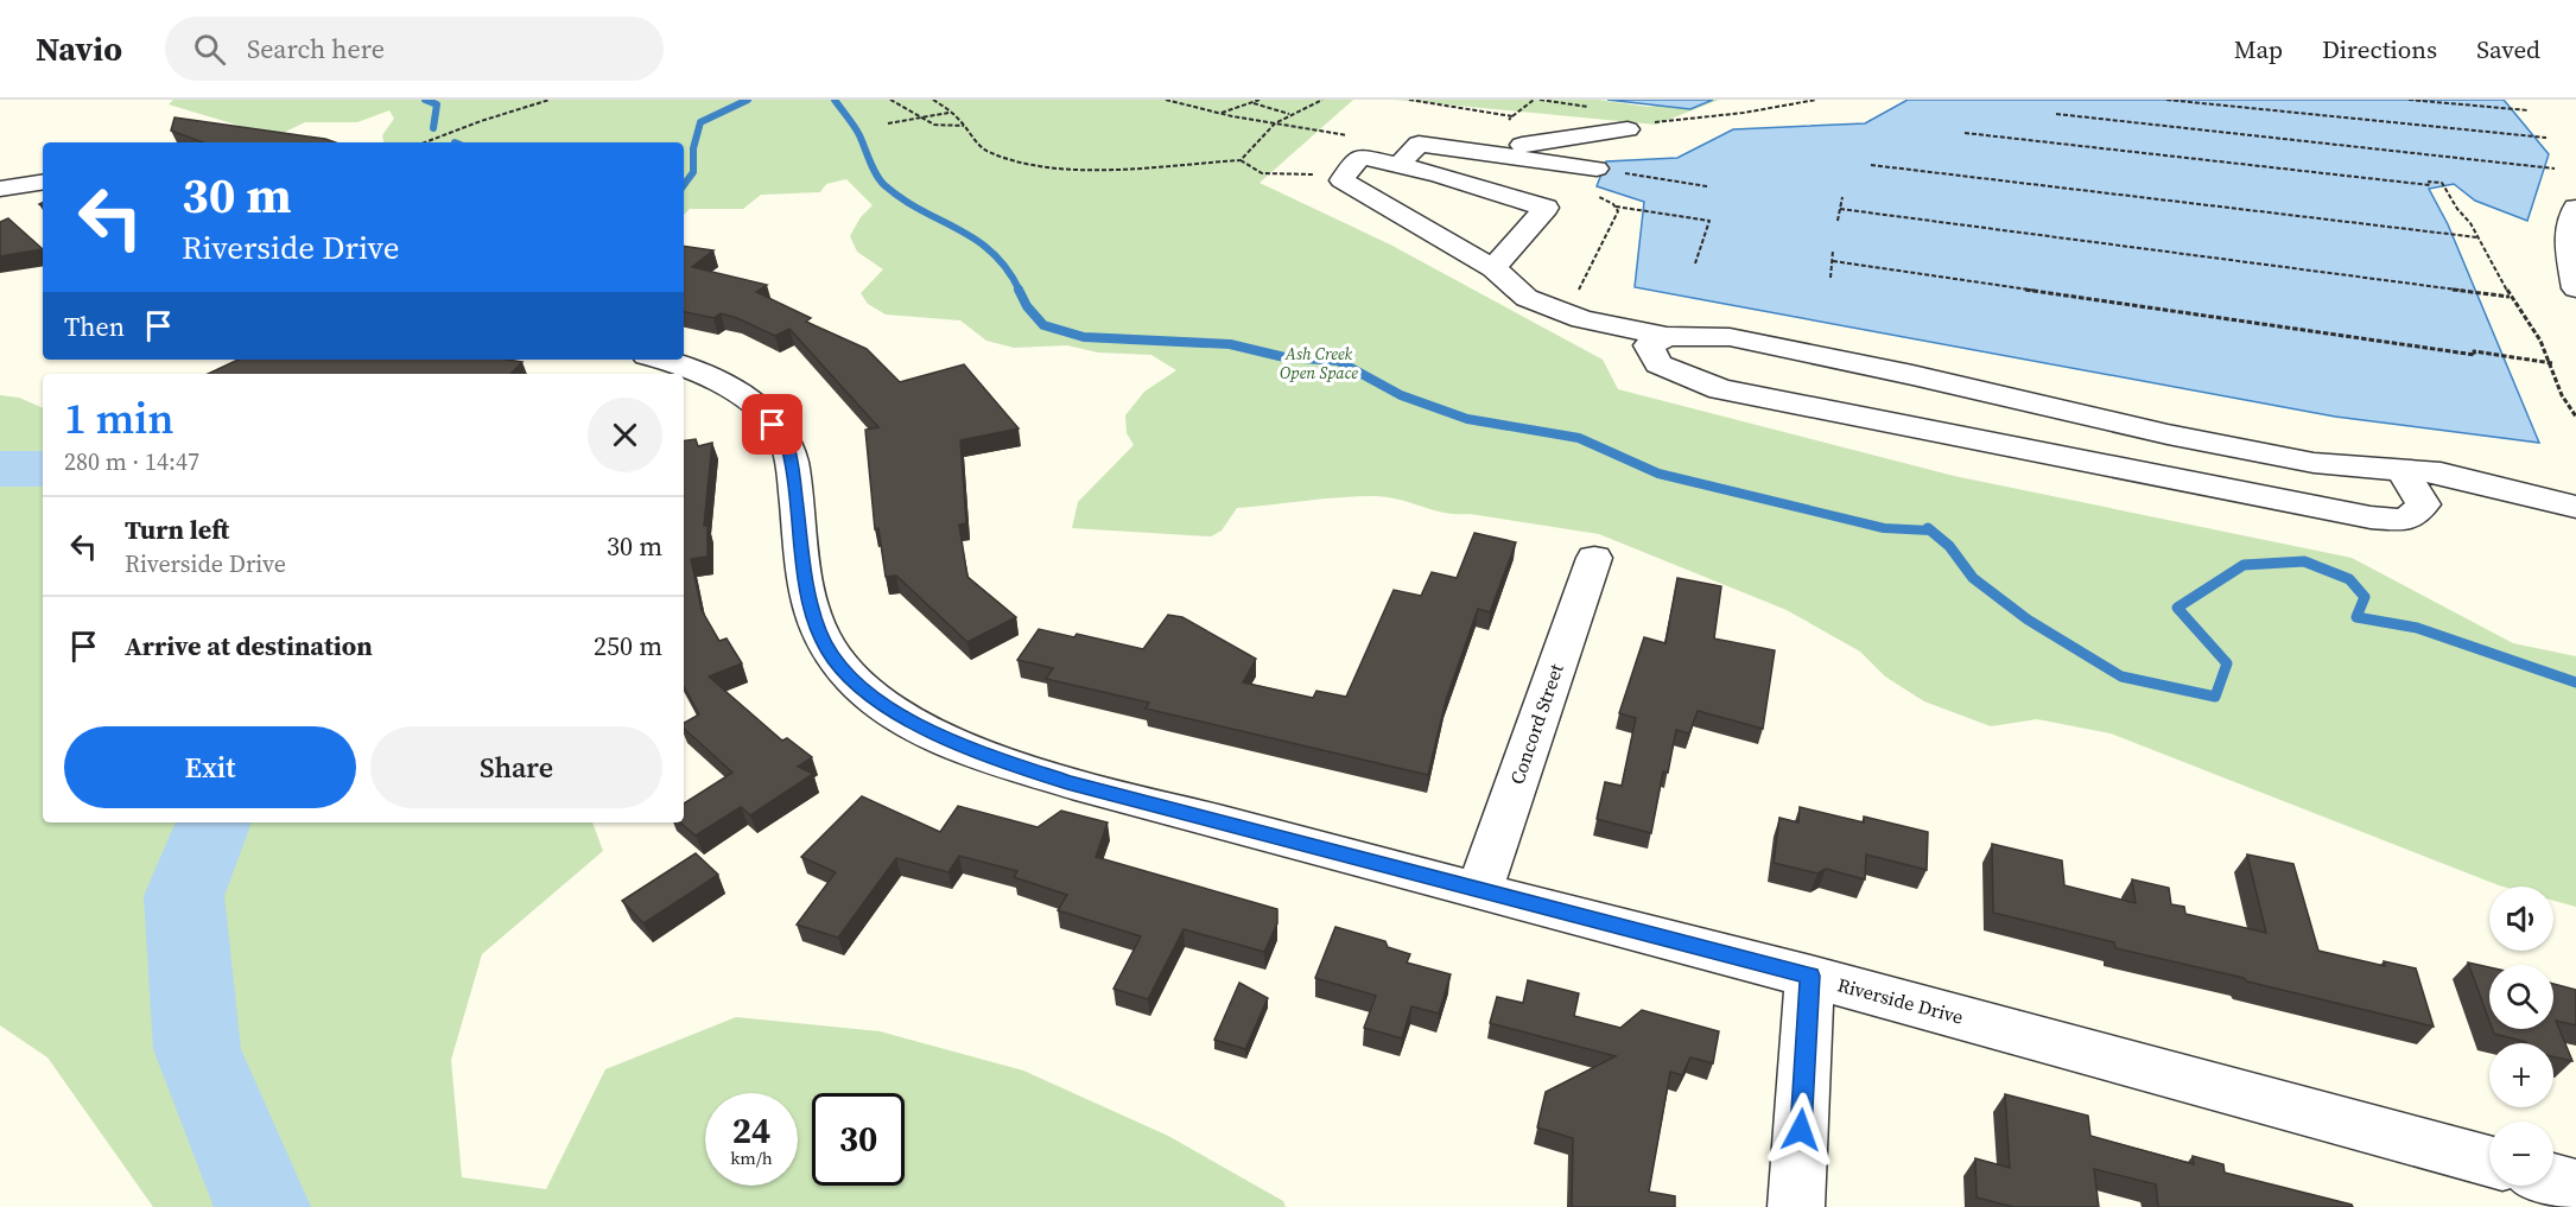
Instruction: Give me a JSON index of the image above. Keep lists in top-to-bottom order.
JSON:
{
  "streets": {
    "street": ["Concord Street", "Riverside Drive"]
  },
  "crossings": [
    ["Concord Street", "Riverside Drive"]
  ],
  "parks": ["Ash Creek Open Space"],
  "page": {
    "header": "Navio",
    "search": "Search here",
    "nav": ["Map", "Directions", "Saved"],
    "turn": ["30 m", "Riverside Drive"],
    "then": "Then",
    "heading": ["1 min", "280 m · 14:47"],
    "list": [
      {
        "name": "Turn left",
        "note": "Riverside Drive",
        "value": "30 m"
      },
      {
        "name": "Arrive at destination",
        "value": "250 m"
      }
    ],
    "buttons": ["Exit", "Share"],
    "map_buttons": ["+", "−"],
    "speed": "24 km/h",
    "limit": "30"
  }
}
